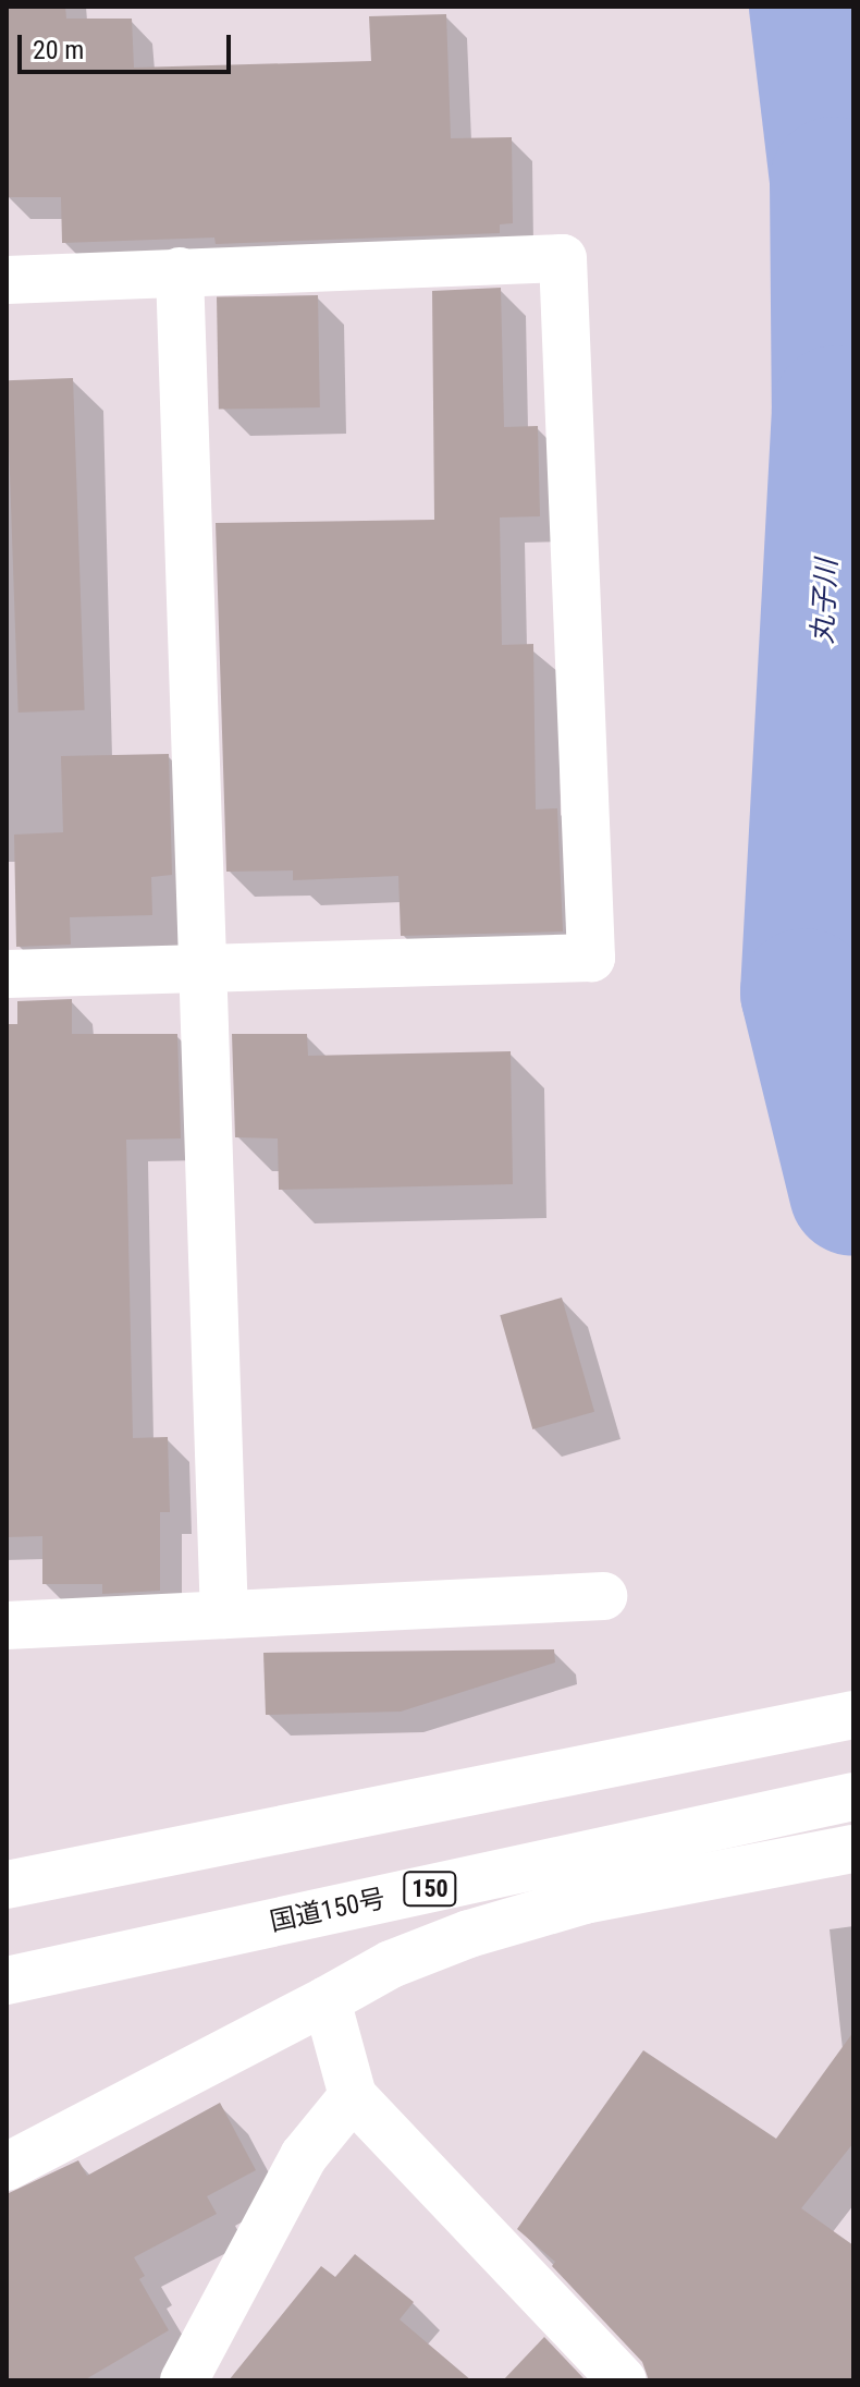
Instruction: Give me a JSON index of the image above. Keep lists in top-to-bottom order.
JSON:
{
  "streets": {
    "main road": ["150", "国道150号"]
  },
  "water": ["丸子川"],
  "scale_bar": "20 m"
}
